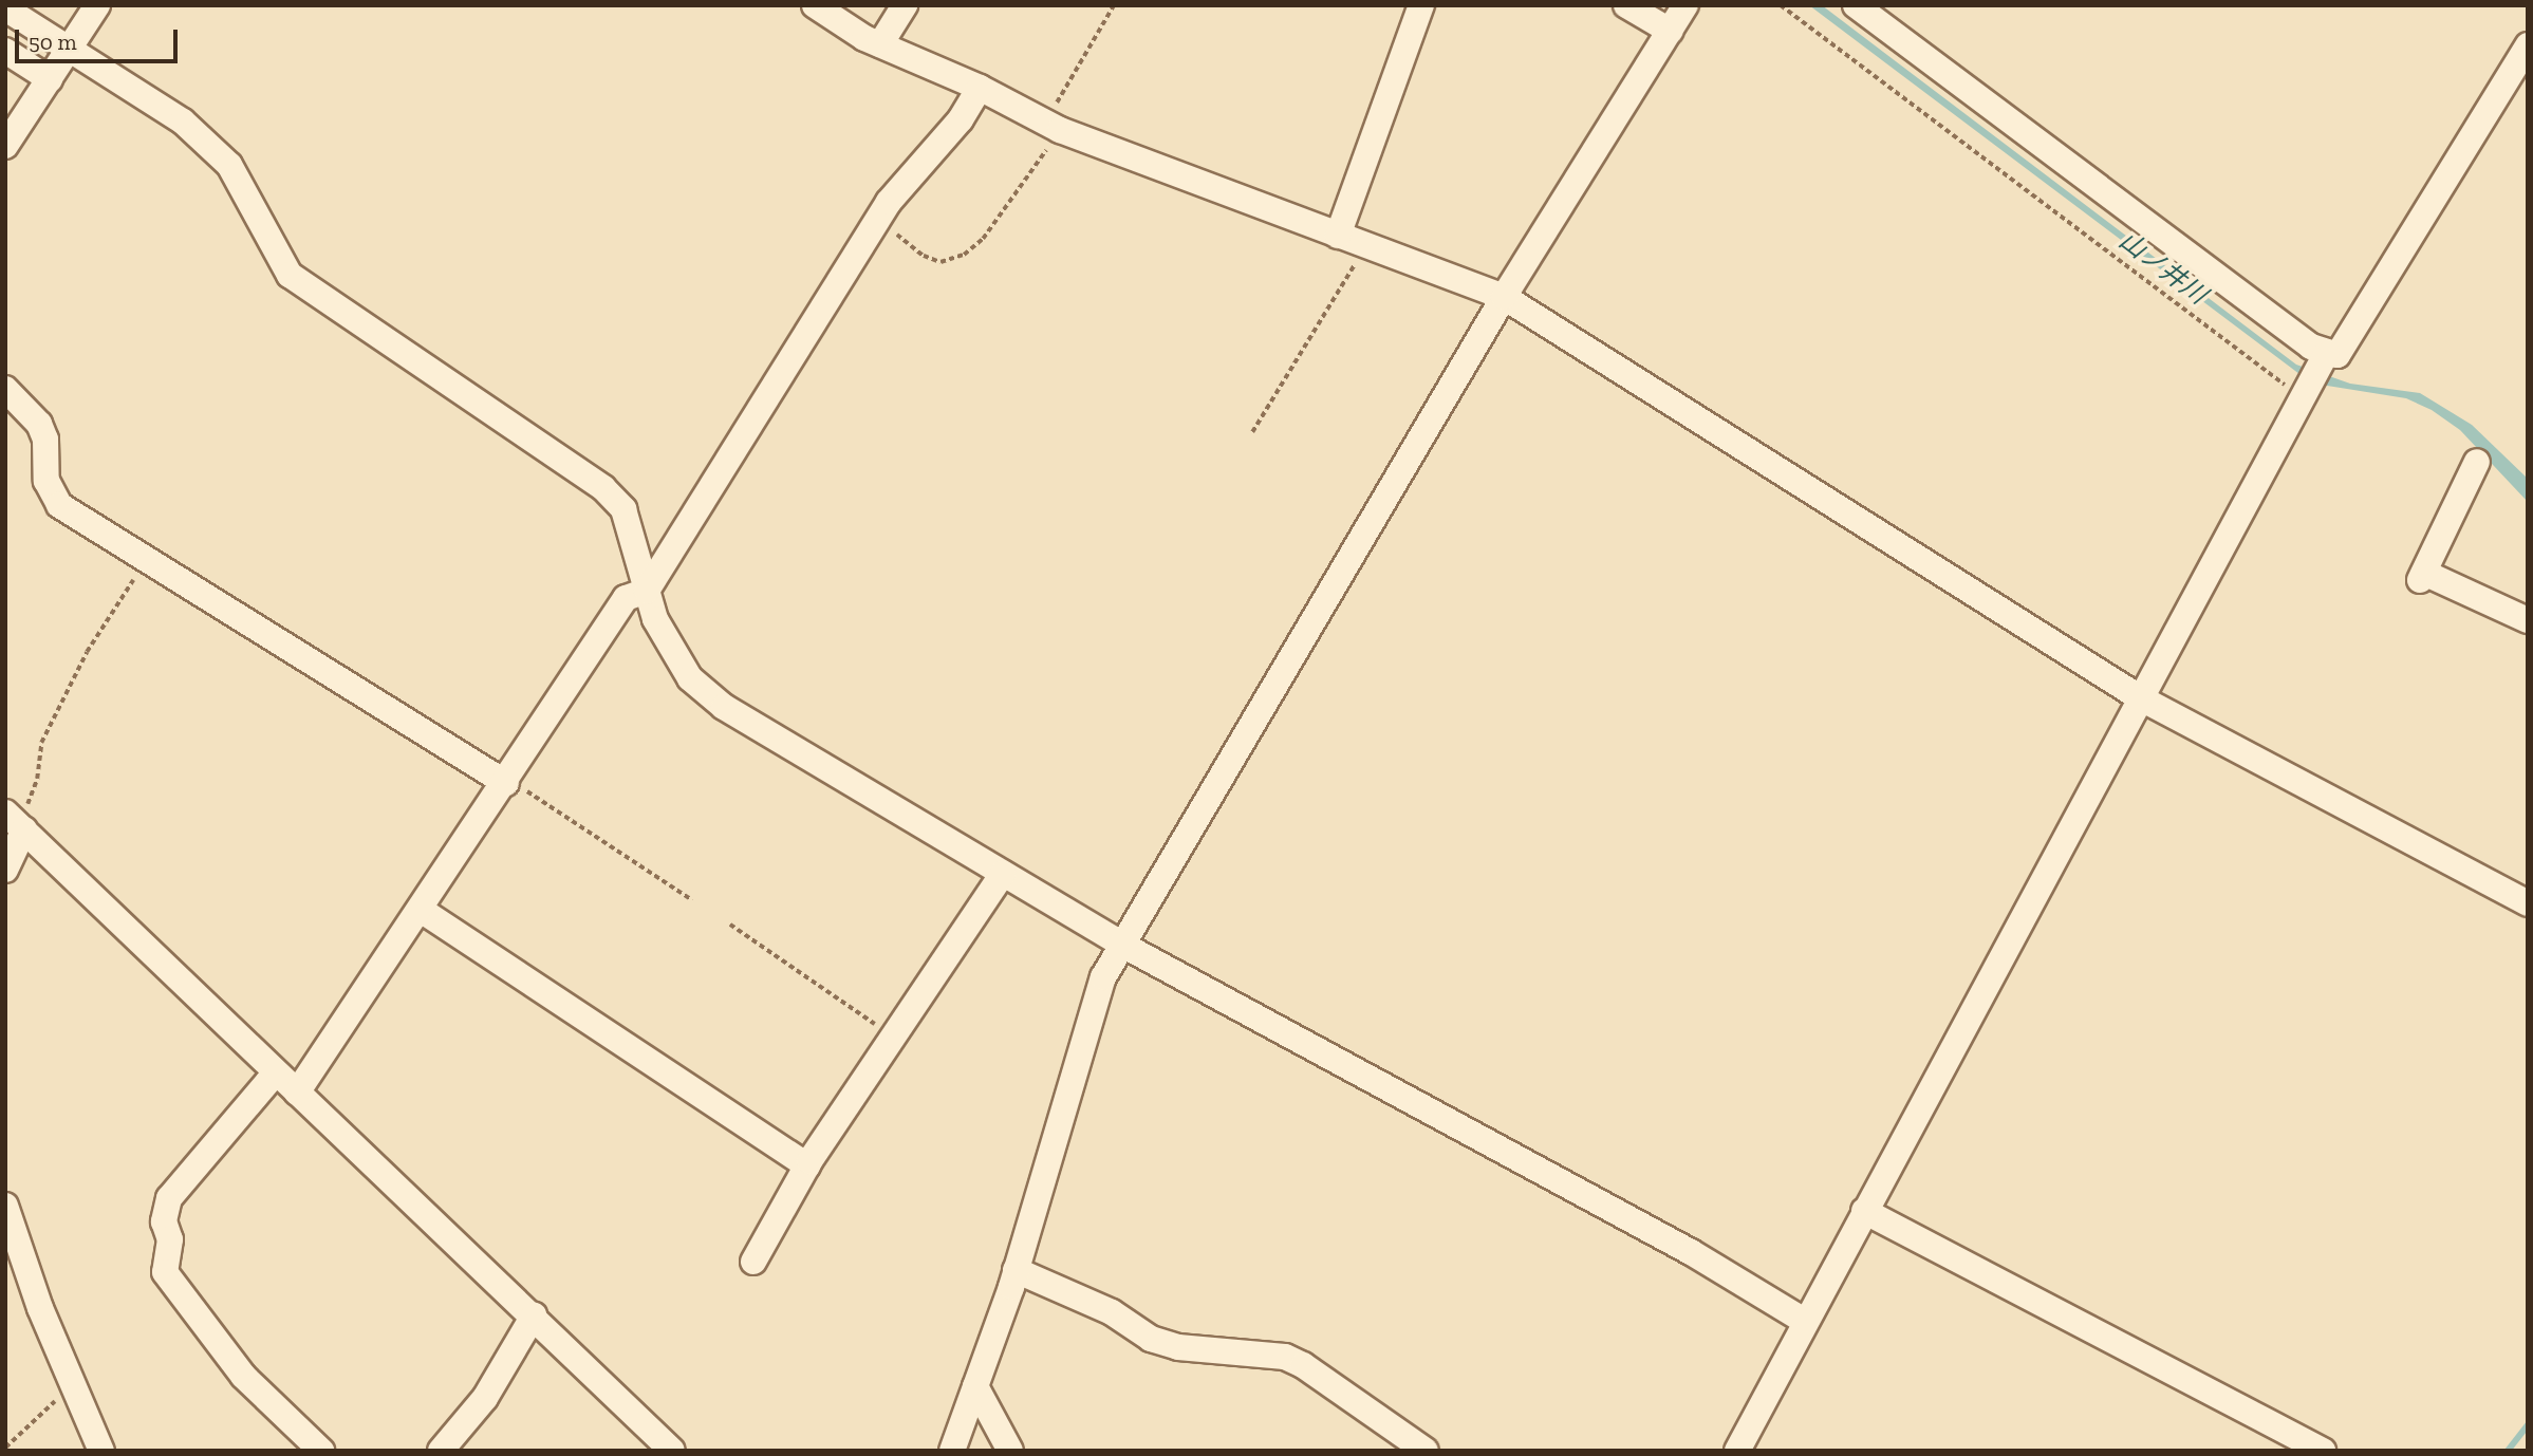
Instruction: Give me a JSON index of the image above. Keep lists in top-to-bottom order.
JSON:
{
  "water": ["山ノ井川"],
  "scale_bar": "50 m"
}
